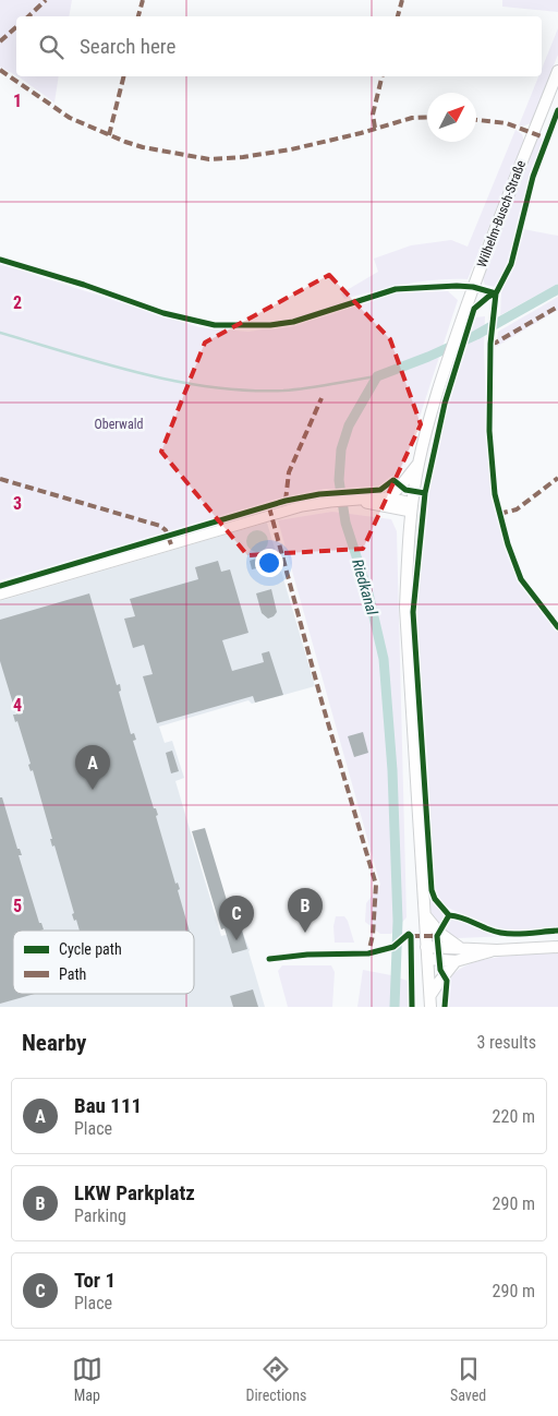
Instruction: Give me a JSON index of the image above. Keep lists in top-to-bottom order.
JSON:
{
  "streets": {
    "main road": ["Wilhelm-Busch-Straße"]
  },
  "water": ["Riedkanal"],
  "parks": ["Oberwald"],
  "legend": ["Cycle path", "Path"],
  "north": "top right",
  "page": {
    "search": "Search here",
    "pins": ["A", "B", "C"],
    "heading": ["Nearby", "3 results"],
    "list": [
      {
        "mark": "A",
        "name": "Bau 111",
        "note": "Place",
        "value": "220 m"
      },
      {
        "mark": "B",
        "name": "LKW Parkplatz",
        "note": "Parking",
        "value": "290 m"
      },
      {
        "mark": "C",
        "name": "Tor 1",
        "note": "Place",
        "value": "290 m"
      }
    ],
    "nav": ["Map", "Directions", "Saved"]
  },
  "grid": {
    "rows": [
      "1",
      "2",
      "3",
      "4",
      "5"
    ]
  }
}
